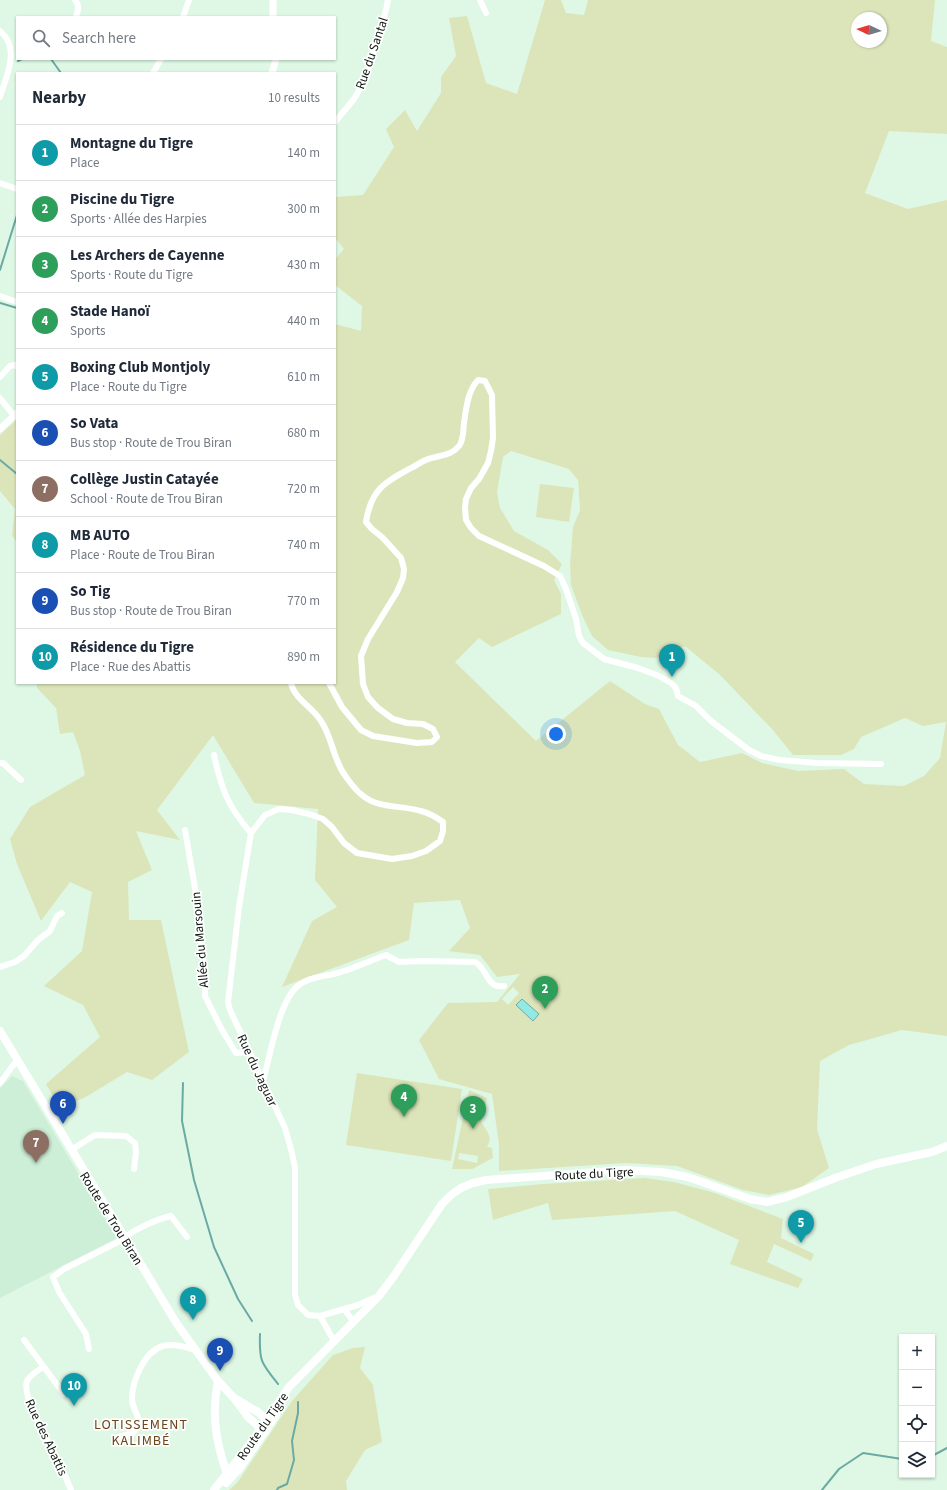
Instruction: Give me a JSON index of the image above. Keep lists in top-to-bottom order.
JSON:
{
  "streets": {
    "main road": ["Route du Tigre", "Route de Trou Biran"],
    "street": [
      "Rue du Santal",
      "Allée du Marsouin",
      "Rue du Jaguar",
      "Rue des Abattis"
    ]
  },
  "crossings": [
    ["Allée du Marsouin", "Rue du Jaguar"],
    ["Route du Tigre", "Route de Trou Biran"]
  ],
  "districts": ["LOTISSEMENT KALIMBÉ"],
  "north": "left",
  "page": {
    "search": "Search here",
    "heading": ["Nearby", "10 results"],
    "list": [
      {
        "mark": "1",
        "name": "Montagne du Tigre",
        "note": "Place",
        "value": "140 m"
      },
      {
        "mark": "2",
        "name": "Piscine du Tigre",
        "note": "Sports · Allée des Harpies",
        "value": "300 m"
      },
      {
        "mark": "3",
        "name": "Les Archers de Cayenne",
        "note": "Sports · Route du Tigre",
        "value": "430 m"
      },
      {
        "mark": "4",
        "name": "Stade Hanoï",
        "note": "Sports",
        "value": "440 m"
      },
      {
        "mark": "5",
        "name": "Boxing Club Montjoly",
        "note": "Place · Route du Tigre",
        "value": "610 m"
      },
      {
        "mark": "6",
        "name": "So Vata",
        "note": "Bus stop · Route de Trou Biran",
        "value": "680 m"
      },
      {
        "mark": "7",
        "name": "Collège Justin Catayée",
        "note": "School · Route de Trou Biran",
        "value": "720 m"
      },
      {
        "mark": "8",
        "name": "MB AUTO",
        "note": "Place · Route de Trou Biran",
        "value": "740 m"
      },
      {
        "mark": "9",
        "name": "So Tig",
        "note": "Bus stop · Route de Trou Biran",
        "value": "770 m"
      },
      {
        "mark": "10",
        "name": "Résidence du Tigre",
        "note": "Place · Rue des Abattis",
        "value": "890 m"
      }
    ],
    "pins": [
      "1",
      "2",
      "4",
      "6",
      "3",
      "7",
      "5",
      "8",
      "9",
      "10"
    ],
    "map_buttons": ["+", "−"]
  }
}
